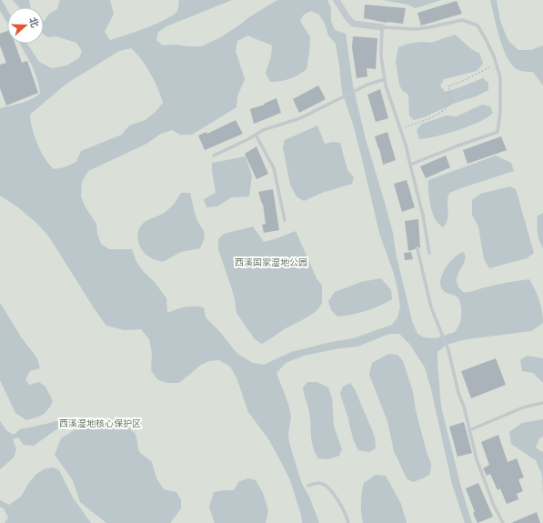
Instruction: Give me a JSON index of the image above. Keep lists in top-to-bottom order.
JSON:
{
  "parks": ["西溪国家湿地公园", "西溪湿地核心保护区"],
  "north": "right"
}
